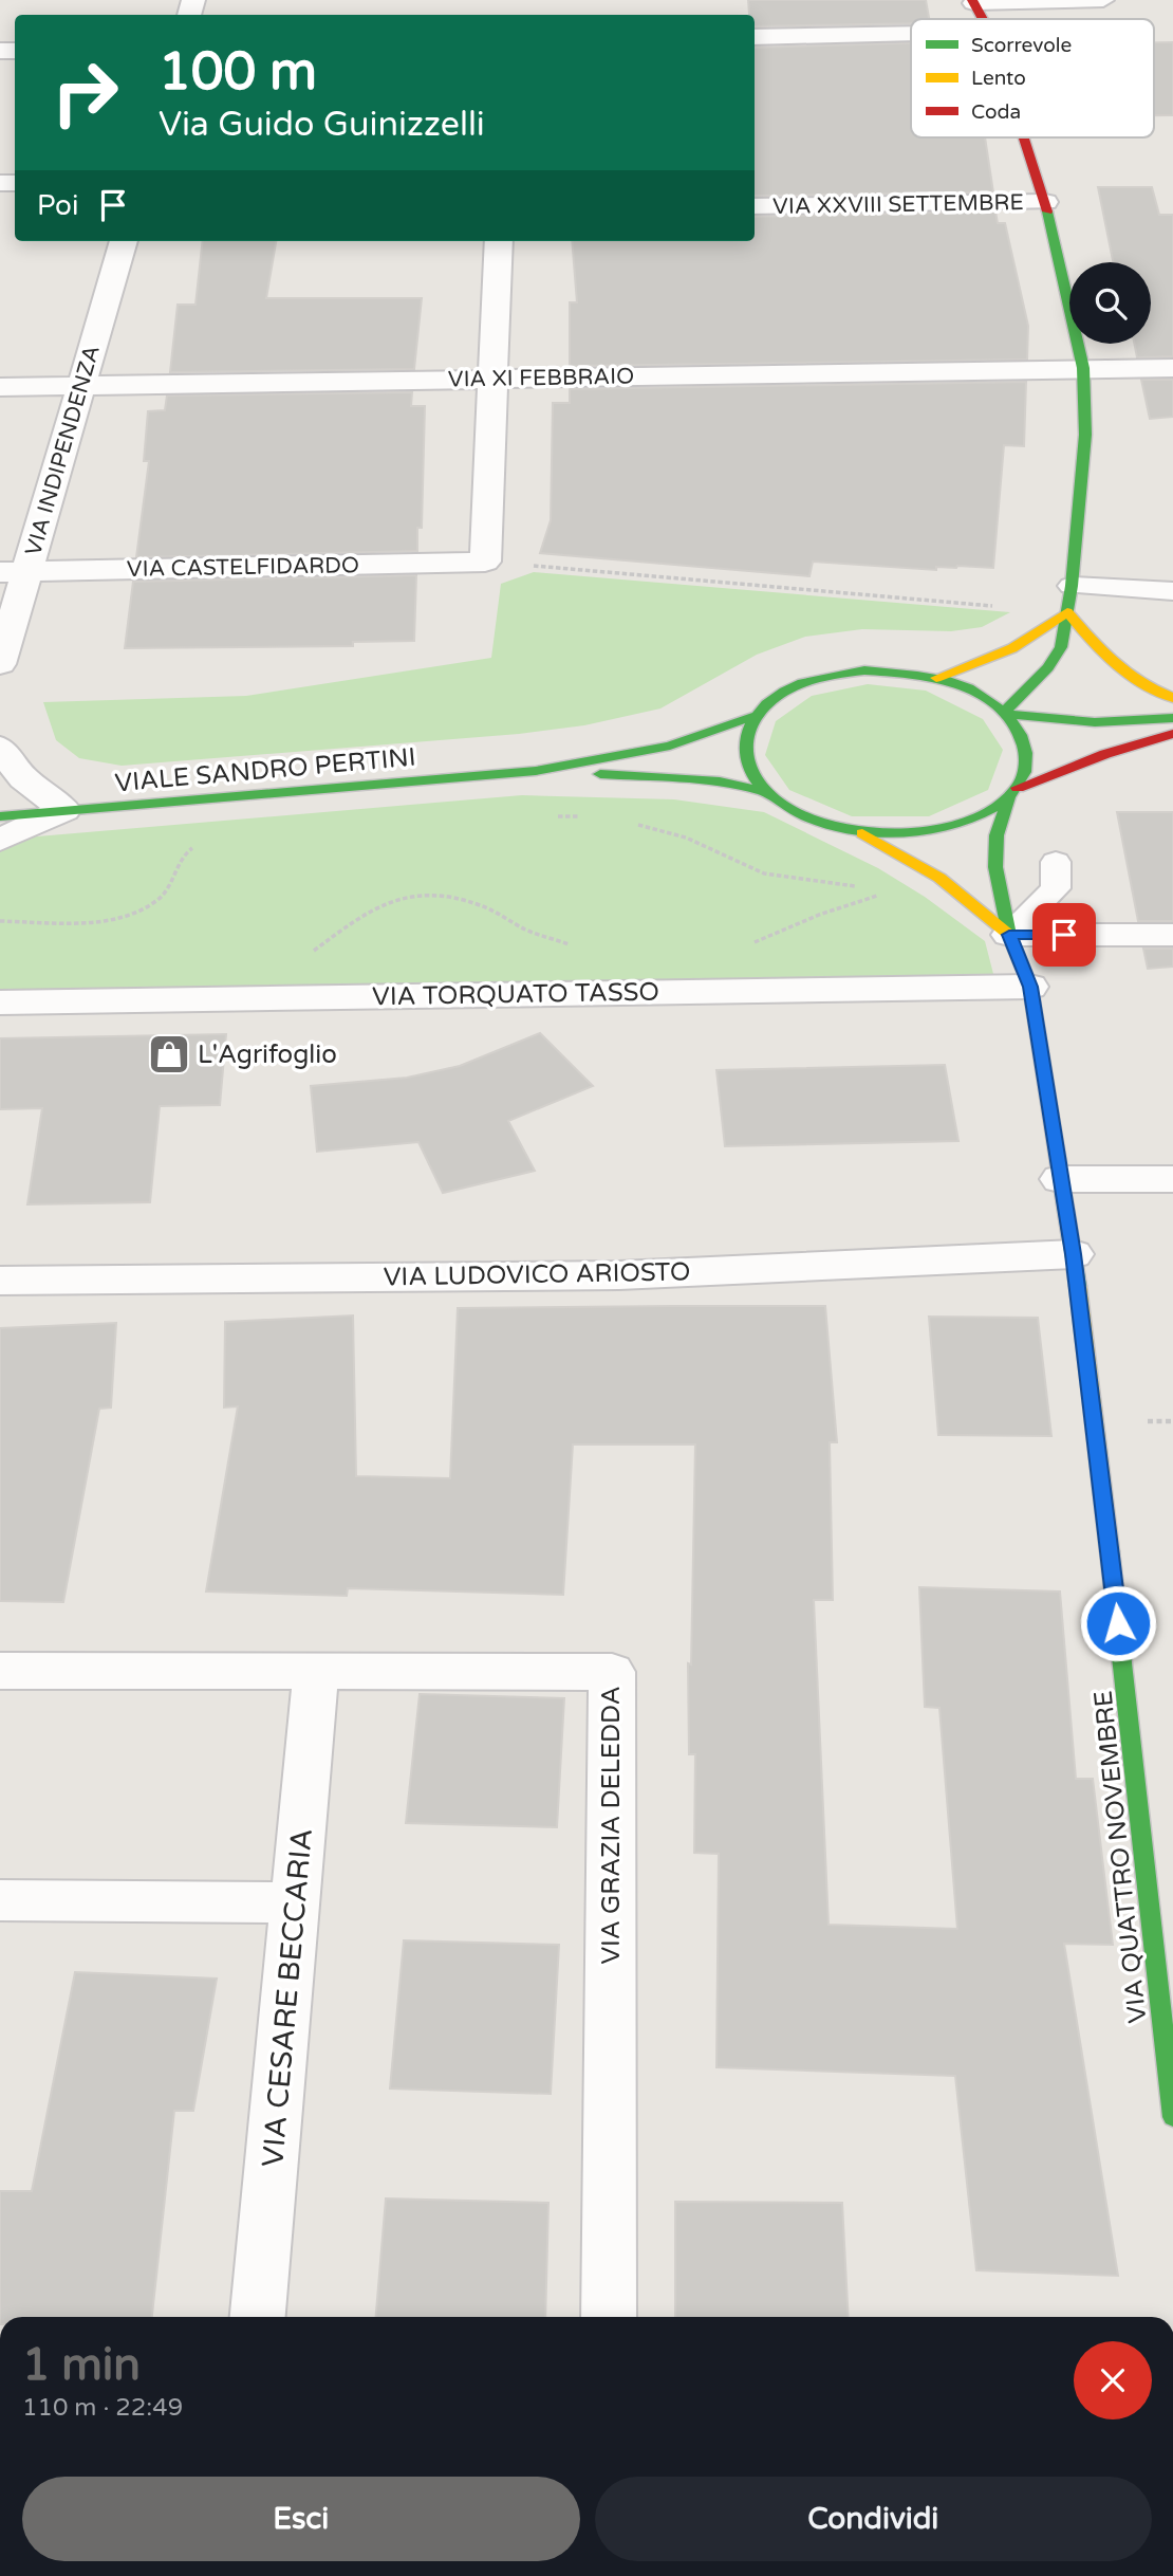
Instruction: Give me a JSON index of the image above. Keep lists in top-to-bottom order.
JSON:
{
  "streets": {
    "street": [
      "VIA XXVIII SETTEMBRE",
      "VIA XI FEBBRAIO",
      "VIA INDIPENDENZA",
      "VIA CASTELFIDARDO",
      "VIALE SANDRO PERTINI",
      "VIA TORQUATO TASSO",
      "VIA LUDOVICO ARIOSTO",
      "VIA GRAZIA DELEDDA",
      "VIA QUATTRO NOVEMBRE",
      "VIA CESARE BECCARIA"
    ]
  },
  "crossings": [
    ["VIA XI FEBBRAIO", "VIA INDIPENDENZA"],
    ["VIA INDIPENDENZA", "VIA CASTELFIDARDO"],
    ["VIALE SANDRO PERTINI", "VIA QUATTRO NOVEMBRE"],
    ["VIA TORQUATO TASSO", "VIA QUATTRO NOVEMBRE"],
    ["VIA LUDOVICO ARIOSTO", "VIA QUATTRO NOVEMBRE"],
    ["VIA GRAZIA DELEDDA", "VIA CESARE BECCARIA"]
  ],
  "places": {
    "shop": ["L'Agrifoglio"]
  },
  "legend": ["Scorrevole", "Lento", "Coda"],
  "page": {
    "turn": ["100 m", "Via Guido Guinizzelli"],
    "then": "Poi",
    "heading": ["1 min", "110 m · 22:49"],
    "buttons": ["Esci", "Condividi"]
  }
}
